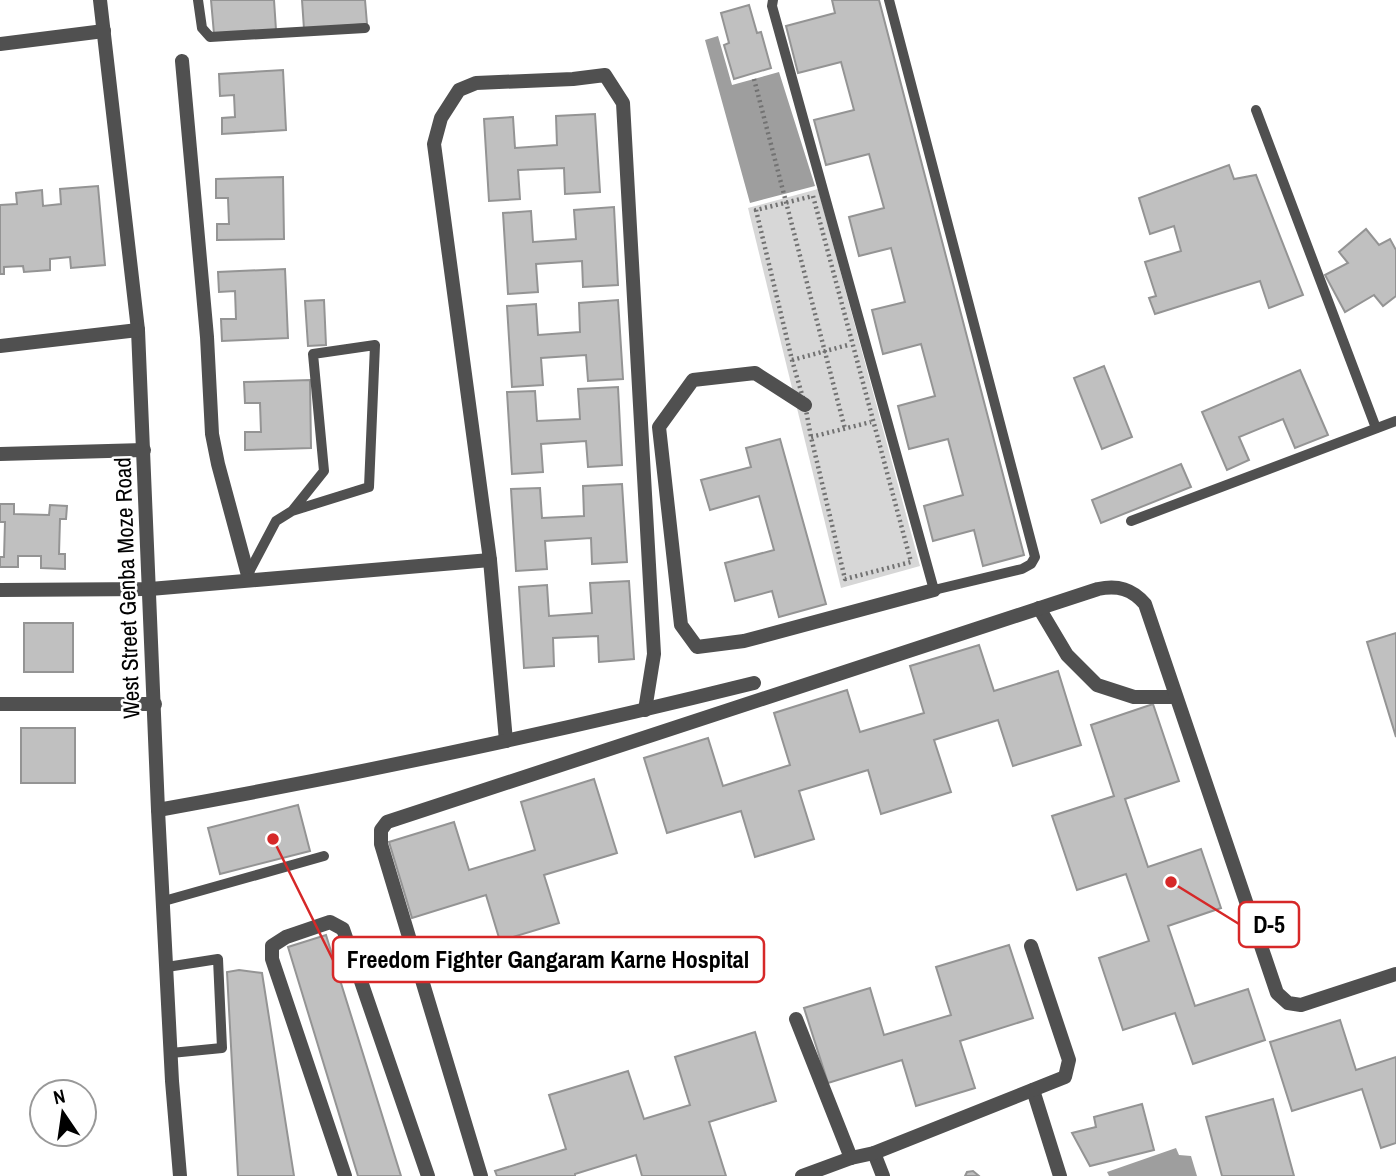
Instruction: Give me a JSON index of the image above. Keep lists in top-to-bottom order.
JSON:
{
  "streets": {
    "street": ["West Street Genba Moze Road"]
  },
  "places": ["Freedom Fighter Gangaram Karne Hospital", "D-5"],
  "north": "top"
}
